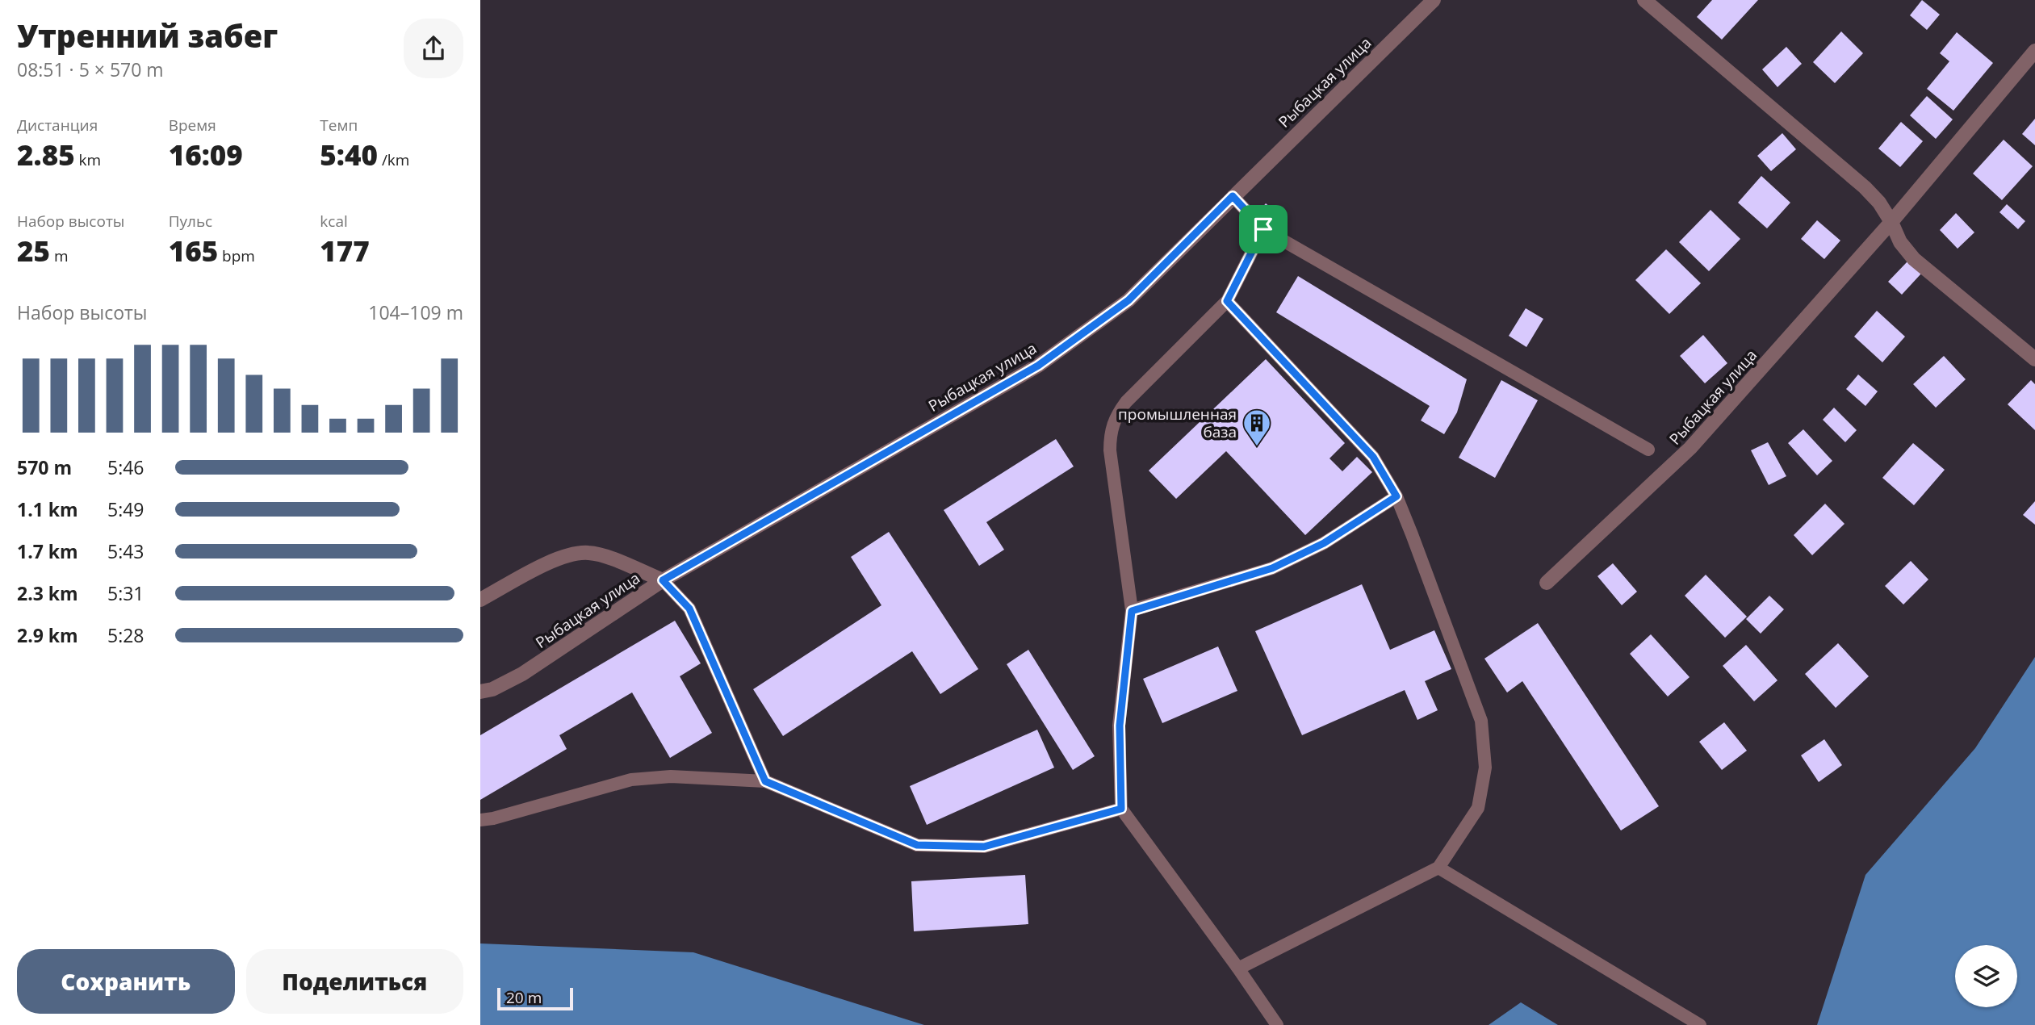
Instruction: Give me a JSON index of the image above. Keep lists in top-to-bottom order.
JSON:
{
  "streets": {
    "street": ["Рыбацкая улица"]
  },
  "places": {
    "building": ["промышленная база"]
  },
  "scale_bar": "20 m",
  "page": {
    "heading": ["Утренний забег", "08:51 · 5 × 570 m"],
    "stats": [
      ["Дистанция", "2.85 km"],
      ["Время", "16:09"],
      ["Темп", "5:40 /km"],
      ["Набор высоты", "25 m"],
      ["Пульс", "165 bpm"],
      ["kcal", "177"]
    ],
    "chart": ["Набор высоты", "104–109 m"],
    "list": [
      {
        "name": "570 m",
        "note": "5:46"
      },
      {
        "name": "1.1 km",
        "note": "5:49"
      },
      {
        "name": "1.7 km",
        "note": "5:43"
      },
      {
        "name": "2.3 km",
        "note": "5:31"
      },
      {
        "name": "2.9 km",
        "note": "5:28"
      }
    ],
    "buttons": ["Сохранить", "Поделиться"],
    "scale": "20 m"
  }
}
